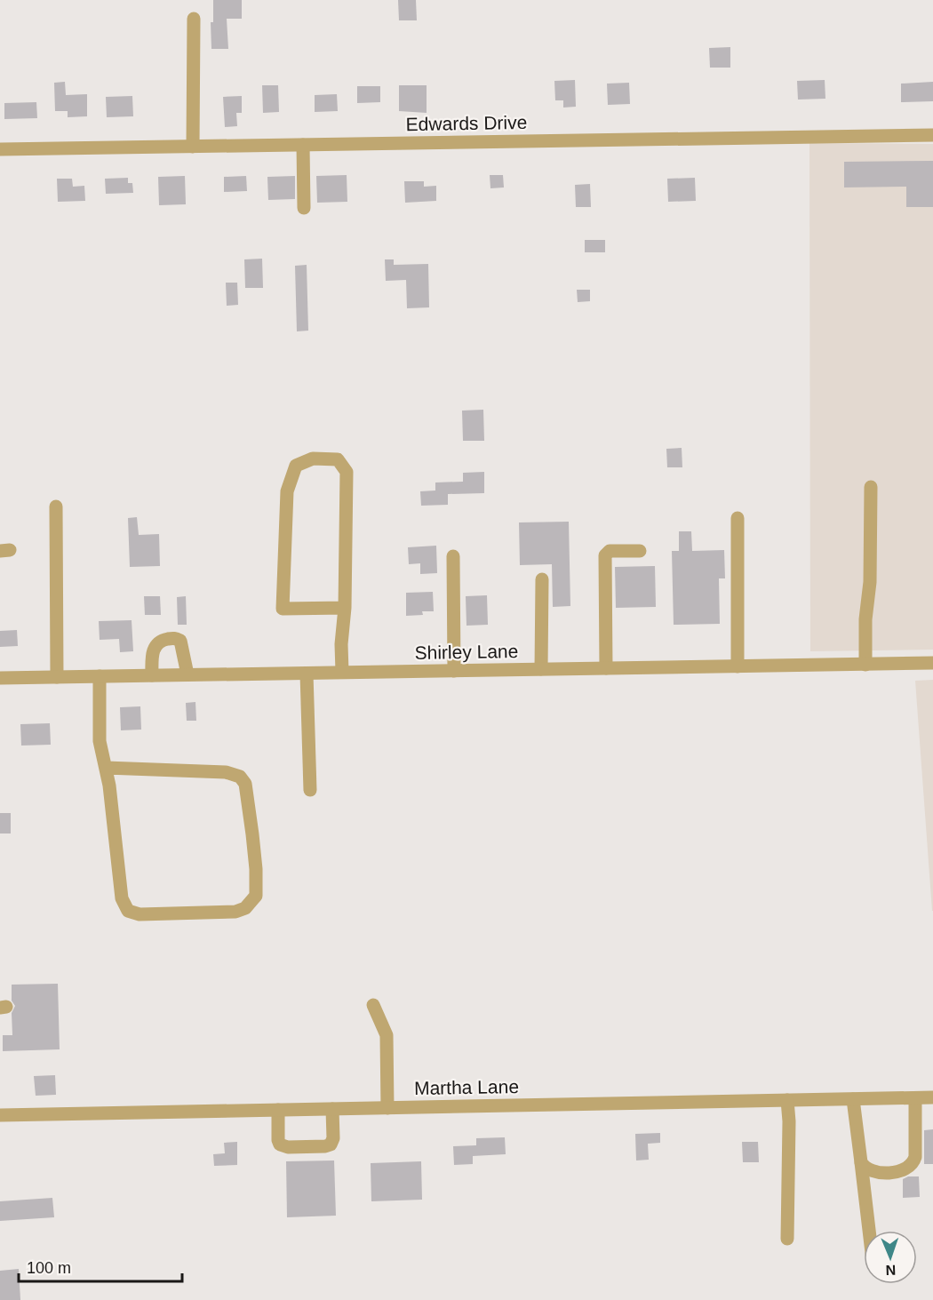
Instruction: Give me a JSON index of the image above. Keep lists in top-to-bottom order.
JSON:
{
  "streets": {
    "street": ["Edwards Drive", "Shirley Lane", "Martha Lane"]
  },
  "scale_bar": "100 m",
  "north": "bottom"
}
